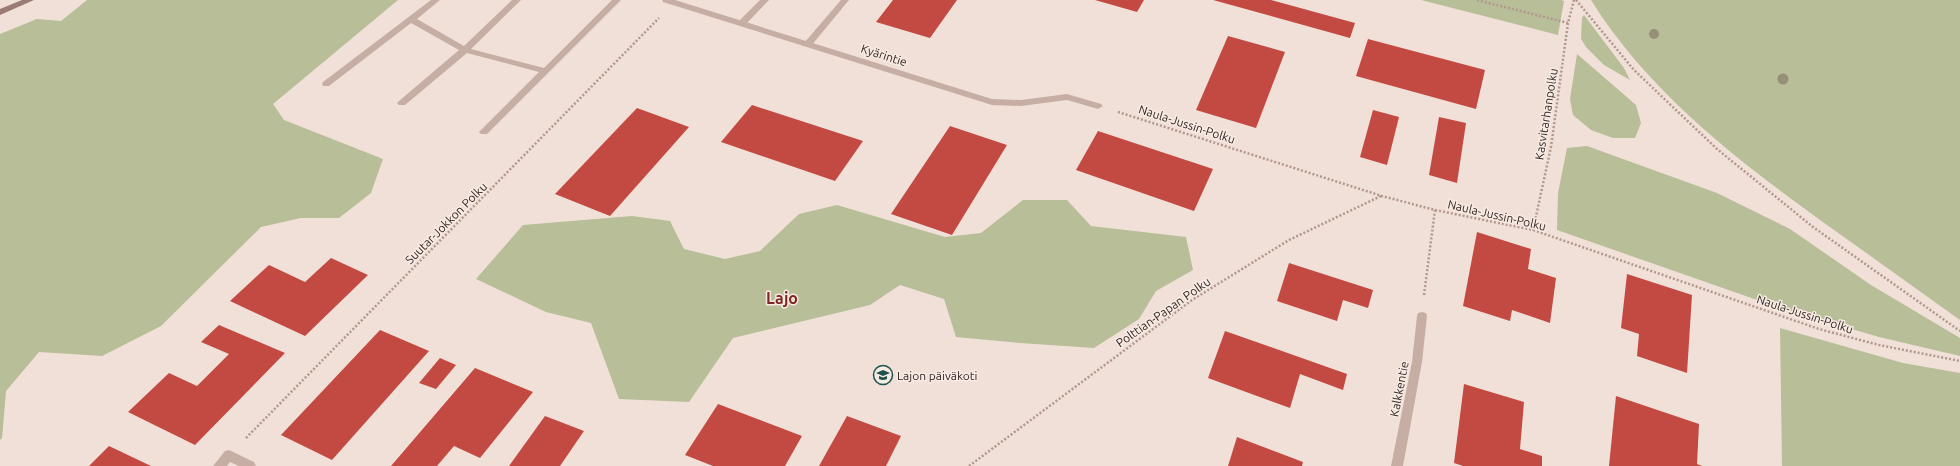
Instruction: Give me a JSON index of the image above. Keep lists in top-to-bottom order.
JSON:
{
  "streets": {
    "street": ["Kyärintie", "Kalkkentie"],
    "path": [
      "Kasvitarhanpolku",
      "Naula-Jussin-Polku",
      "Suutar-Jokkon Polku",
      "Polttian-Papan Polku"
    ]
  },
  "crossings": [
    ["Kyärintie", "Naula-Jussin-Polku"],
    ["Kyärintie", "Suutar-Jokkon Polku"],
    ["Kasvitarhanpolku", "Naula-Jussin-Polku"],
    ["Naula-Jussin-Polku", "Polttian-Papan Polku"]
  ],
  "districts": ["Lajo"],
  "places": {
    "school or university": ["Lajon päiväkoti"]
  }
}
